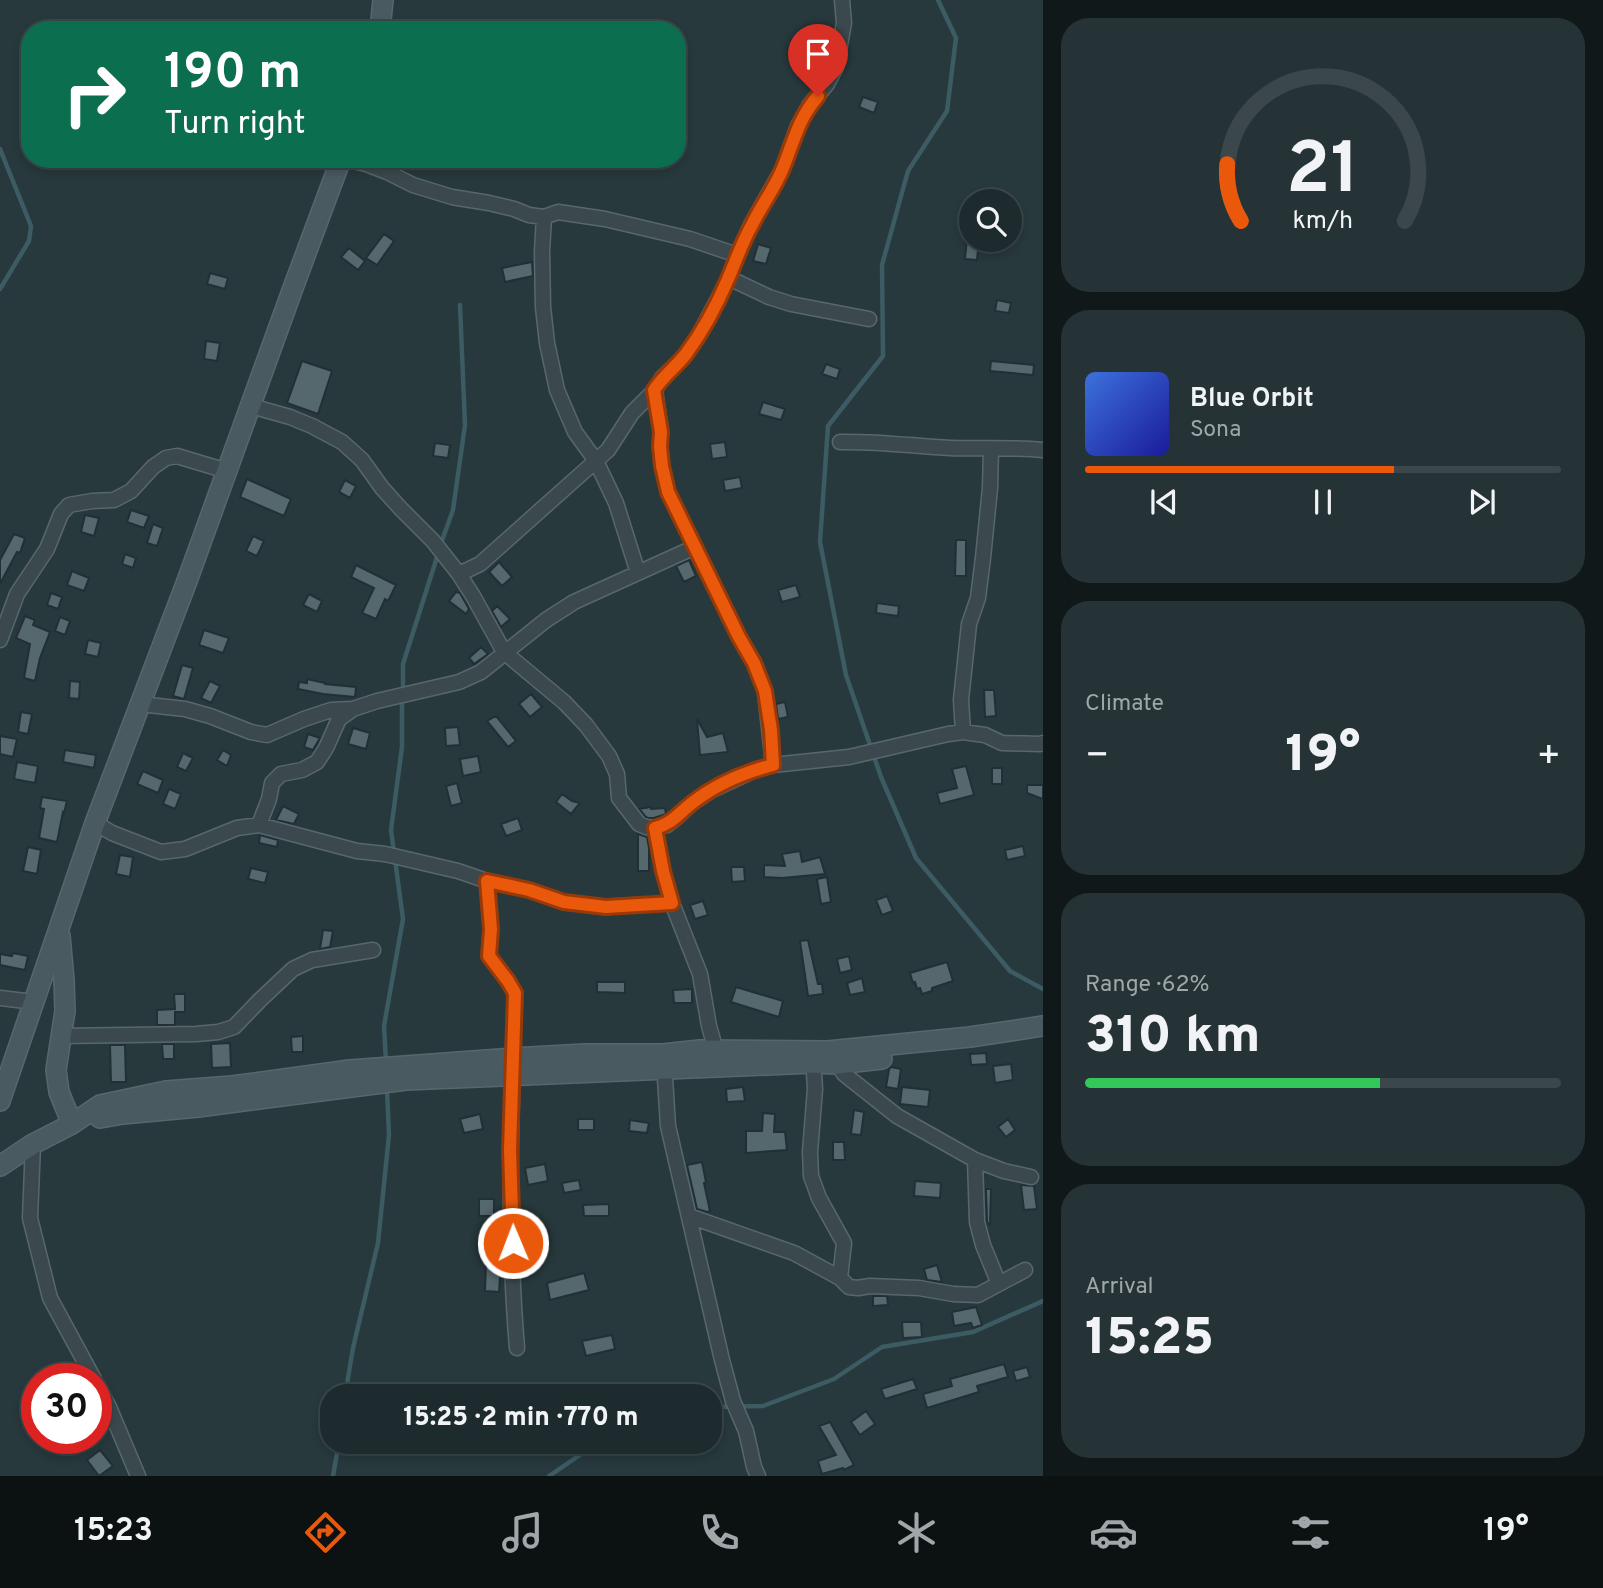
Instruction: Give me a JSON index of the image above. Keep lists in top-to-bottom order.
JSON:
{
  "page": {
    "turn": ["190 m", "Turn right"],
    "song": ["Blue Orbit", "Sona"],
    "tile": [
      "Climate",
      ["Range · 62%", "310 km"],
      ["Arrival", "15:25"]
    ],
    "heat": ["−", "19°", "+"],
    "limit": "30",
    "trip": "15:25 · 2 min · 770 m",
    "tabs": ["15:23", "19°"],
    "gauge": ["21", "km/h"]
  }
}
